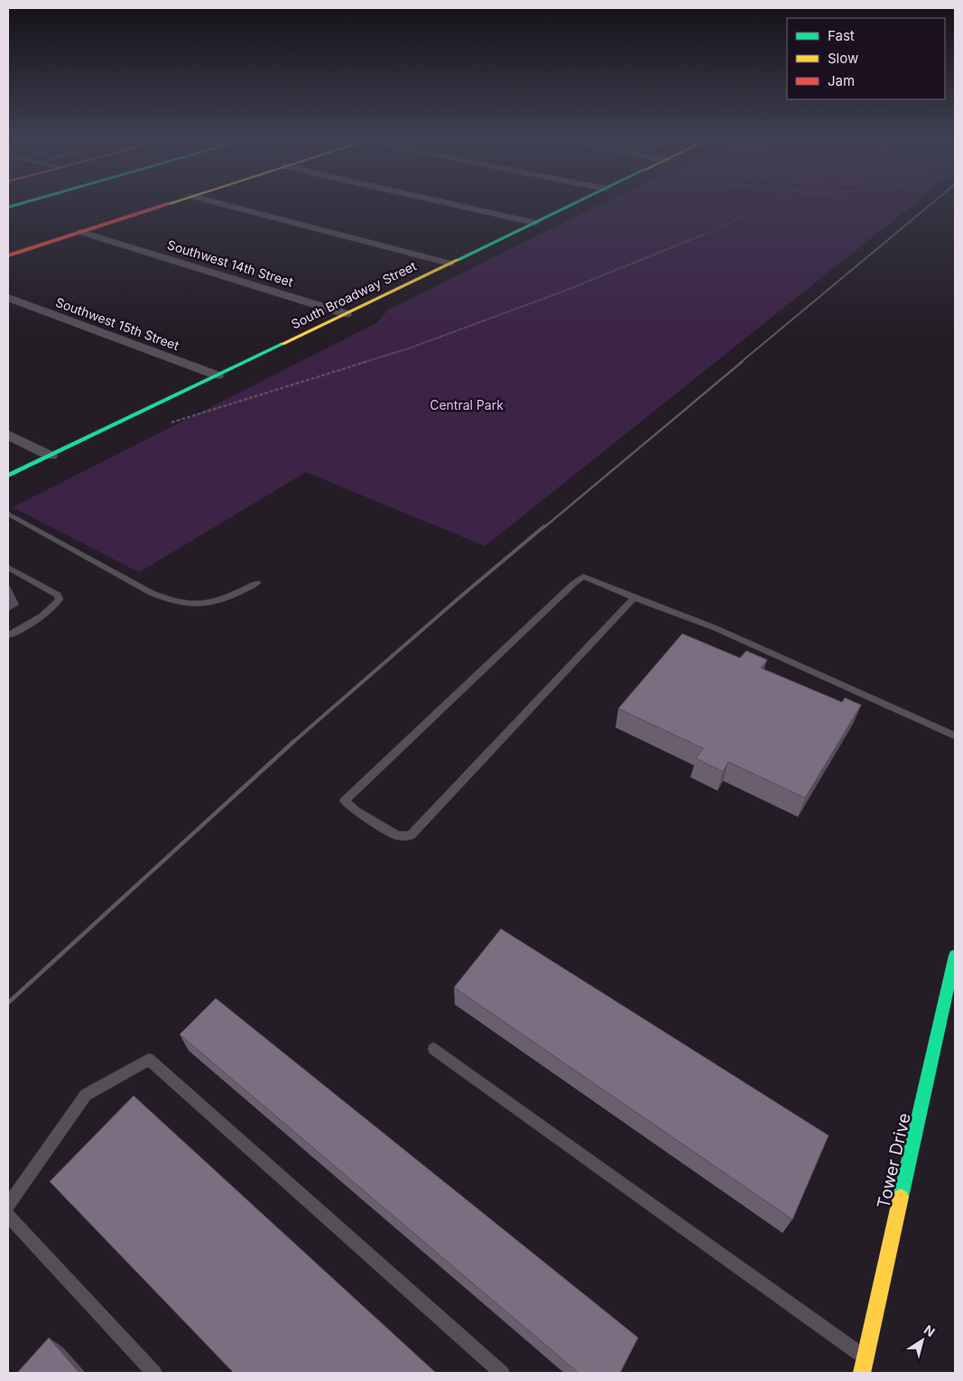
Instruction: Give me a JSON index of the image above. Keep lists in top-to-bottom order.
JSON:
{
  "streets": {
    "main road": ["South Broadway Street", "Tower Drive"],
    "street": ["Southwest 14th Street", "Southwest 15th Street"]
  },
  "crossings": [
    ["Southwest 14th Street", "South Broadway Street"],
    ["South Broadway Street", "Southwest 15th Street"]
  ],
  "parks": ["Central Park"],
  "legend": ["Fast", "Slow", "Jam"],
  "north": "top right"
}
